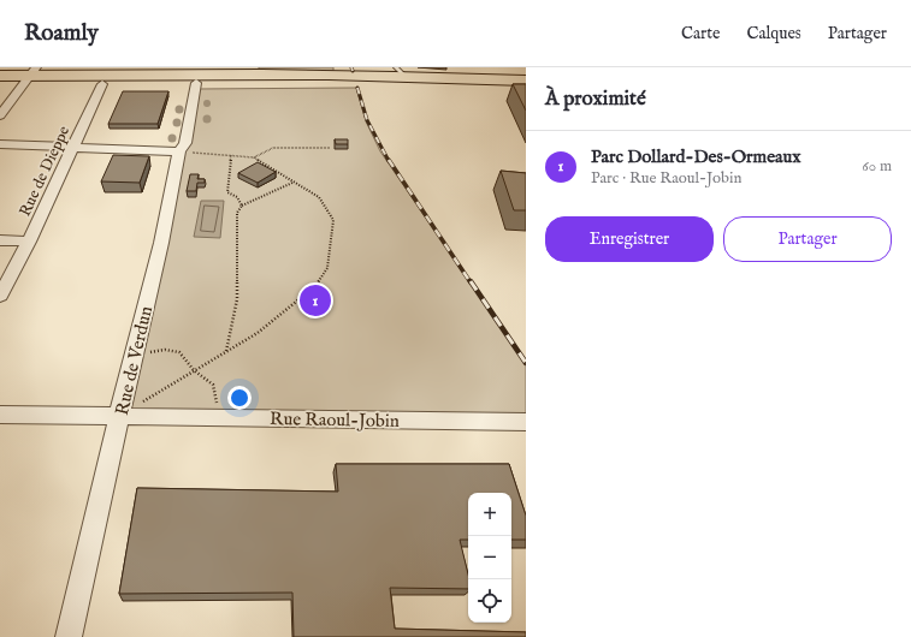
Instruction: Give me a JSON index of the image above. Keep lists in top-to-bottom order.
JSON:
{
  "streets": {
    "street": ["Rue de Dieppe", "Rue de Verdun", "Rue Raoul-Jobin"]
  },
  "crossings": [
    ["Rue de Verdun", "Rue Raoul-Jobin"]
  ],
  "page": {
    "header": "Roamly",
    "nav": ["Carte", "Calques", "Partager"],
    "heading": "À proximité",
    "list": [
      {
        "mark": "1",
        "name": "Parc Dollard-Des-Ormeaux",
        "note": "Parc · Rue Raoul-Jobin",
        "value": "60 m"
      }
    ],
    "buttons": ["Enregistrer", "Partager"],
    "pins": "1",
    "map_buttons": ["+", "−"]
  }
}
